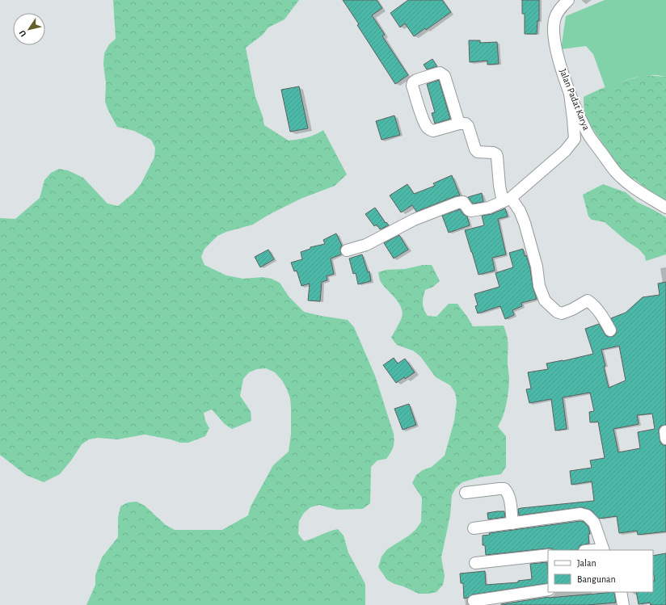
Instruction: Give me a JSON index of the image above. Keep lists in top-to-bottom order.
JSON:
{
  "streets": {
    "street": ["Jalan Padat Karya"]
  },
  "legend": ["Jalan", "Bangunan"],
  "north": "bottom left"
}
